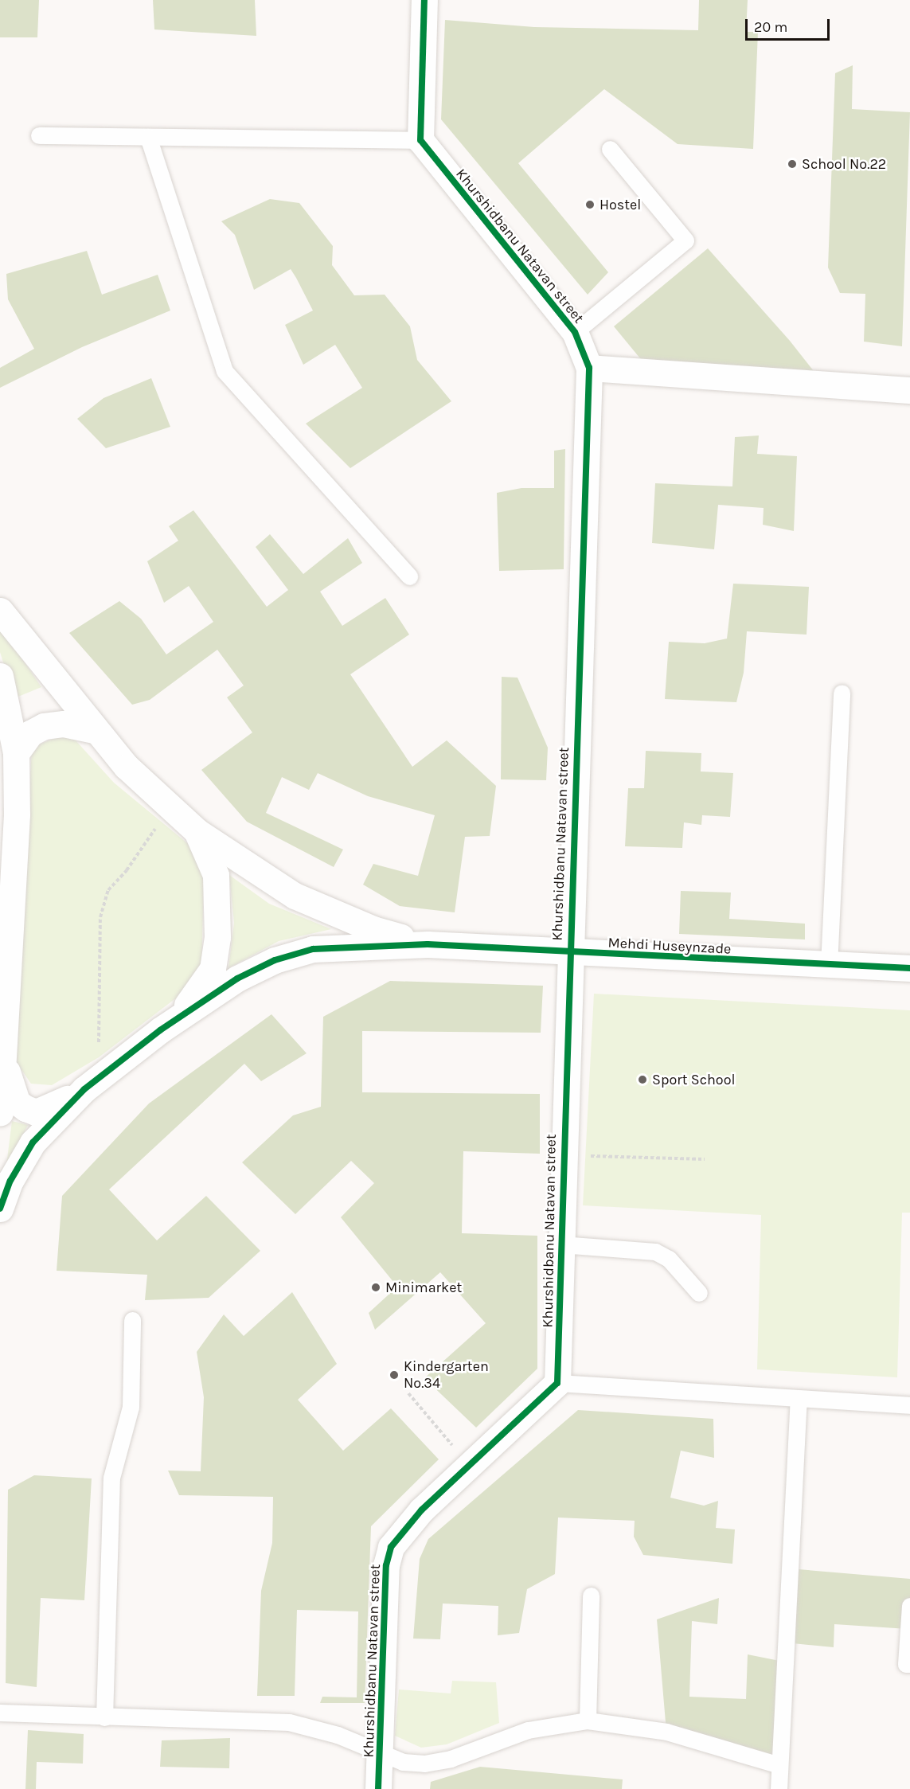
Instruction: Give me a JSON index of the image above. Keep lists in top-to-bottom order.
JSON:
{
  "streets": {
    "street": ["Khurshidbanu Natavan street", "Mehdi Huseynzade"]
  },
  "crossings": [
    ["Khurshidbanu Natavan street", "Mehdi Huseynzade"]
  ],
  "places": [
    "School No.22",
    "Hostel",
    "Sport School",
    "Minimarket",
    "Kindergarten No.34"
  ],
  "scale_bar": "20 m"
}
